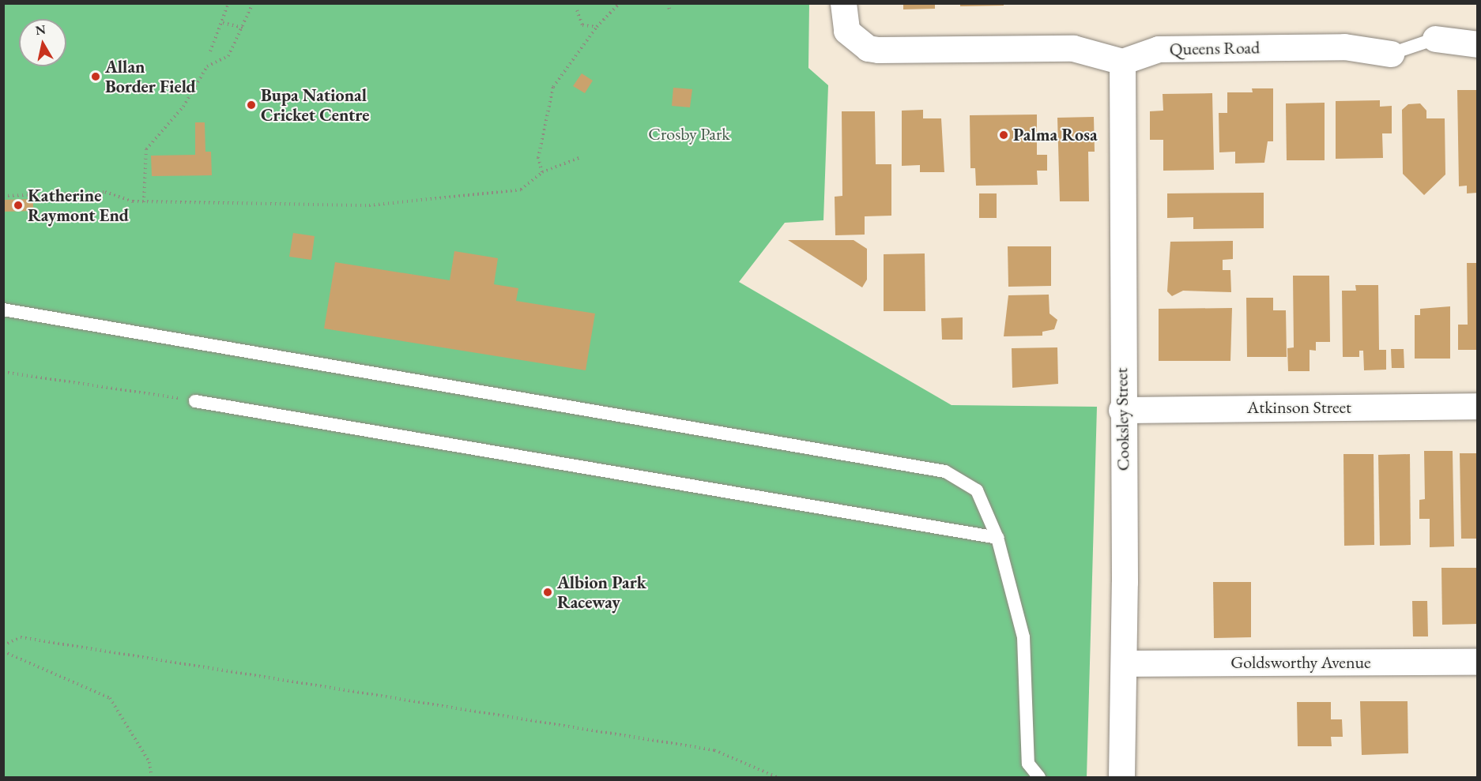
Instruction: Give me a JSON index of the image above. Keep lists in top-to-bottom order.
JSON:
{
  "streets": {
    "street": [
      "Queens Road",
      "Atkinson Street",
      "Cooksley Street",
      "Goldsworthy Avenue"
    ]
  },
  "crossings": [
    ["Queens Road", "Cooksley Street"],
    ["Atkinson Street", "Cooksley Street"],
    ["Cooksley Street", "Goldsworthy Avenue"]
  ],
  "parks": ["Crosby Park"],
  "places": [
    "Allan Border Field",
    "Bupa National Cricket Centre",
    "Palma Rosa",
    "Katherine Raymont End",
    "Albion Park Raceway"
  ],
  "north": "top"
}
